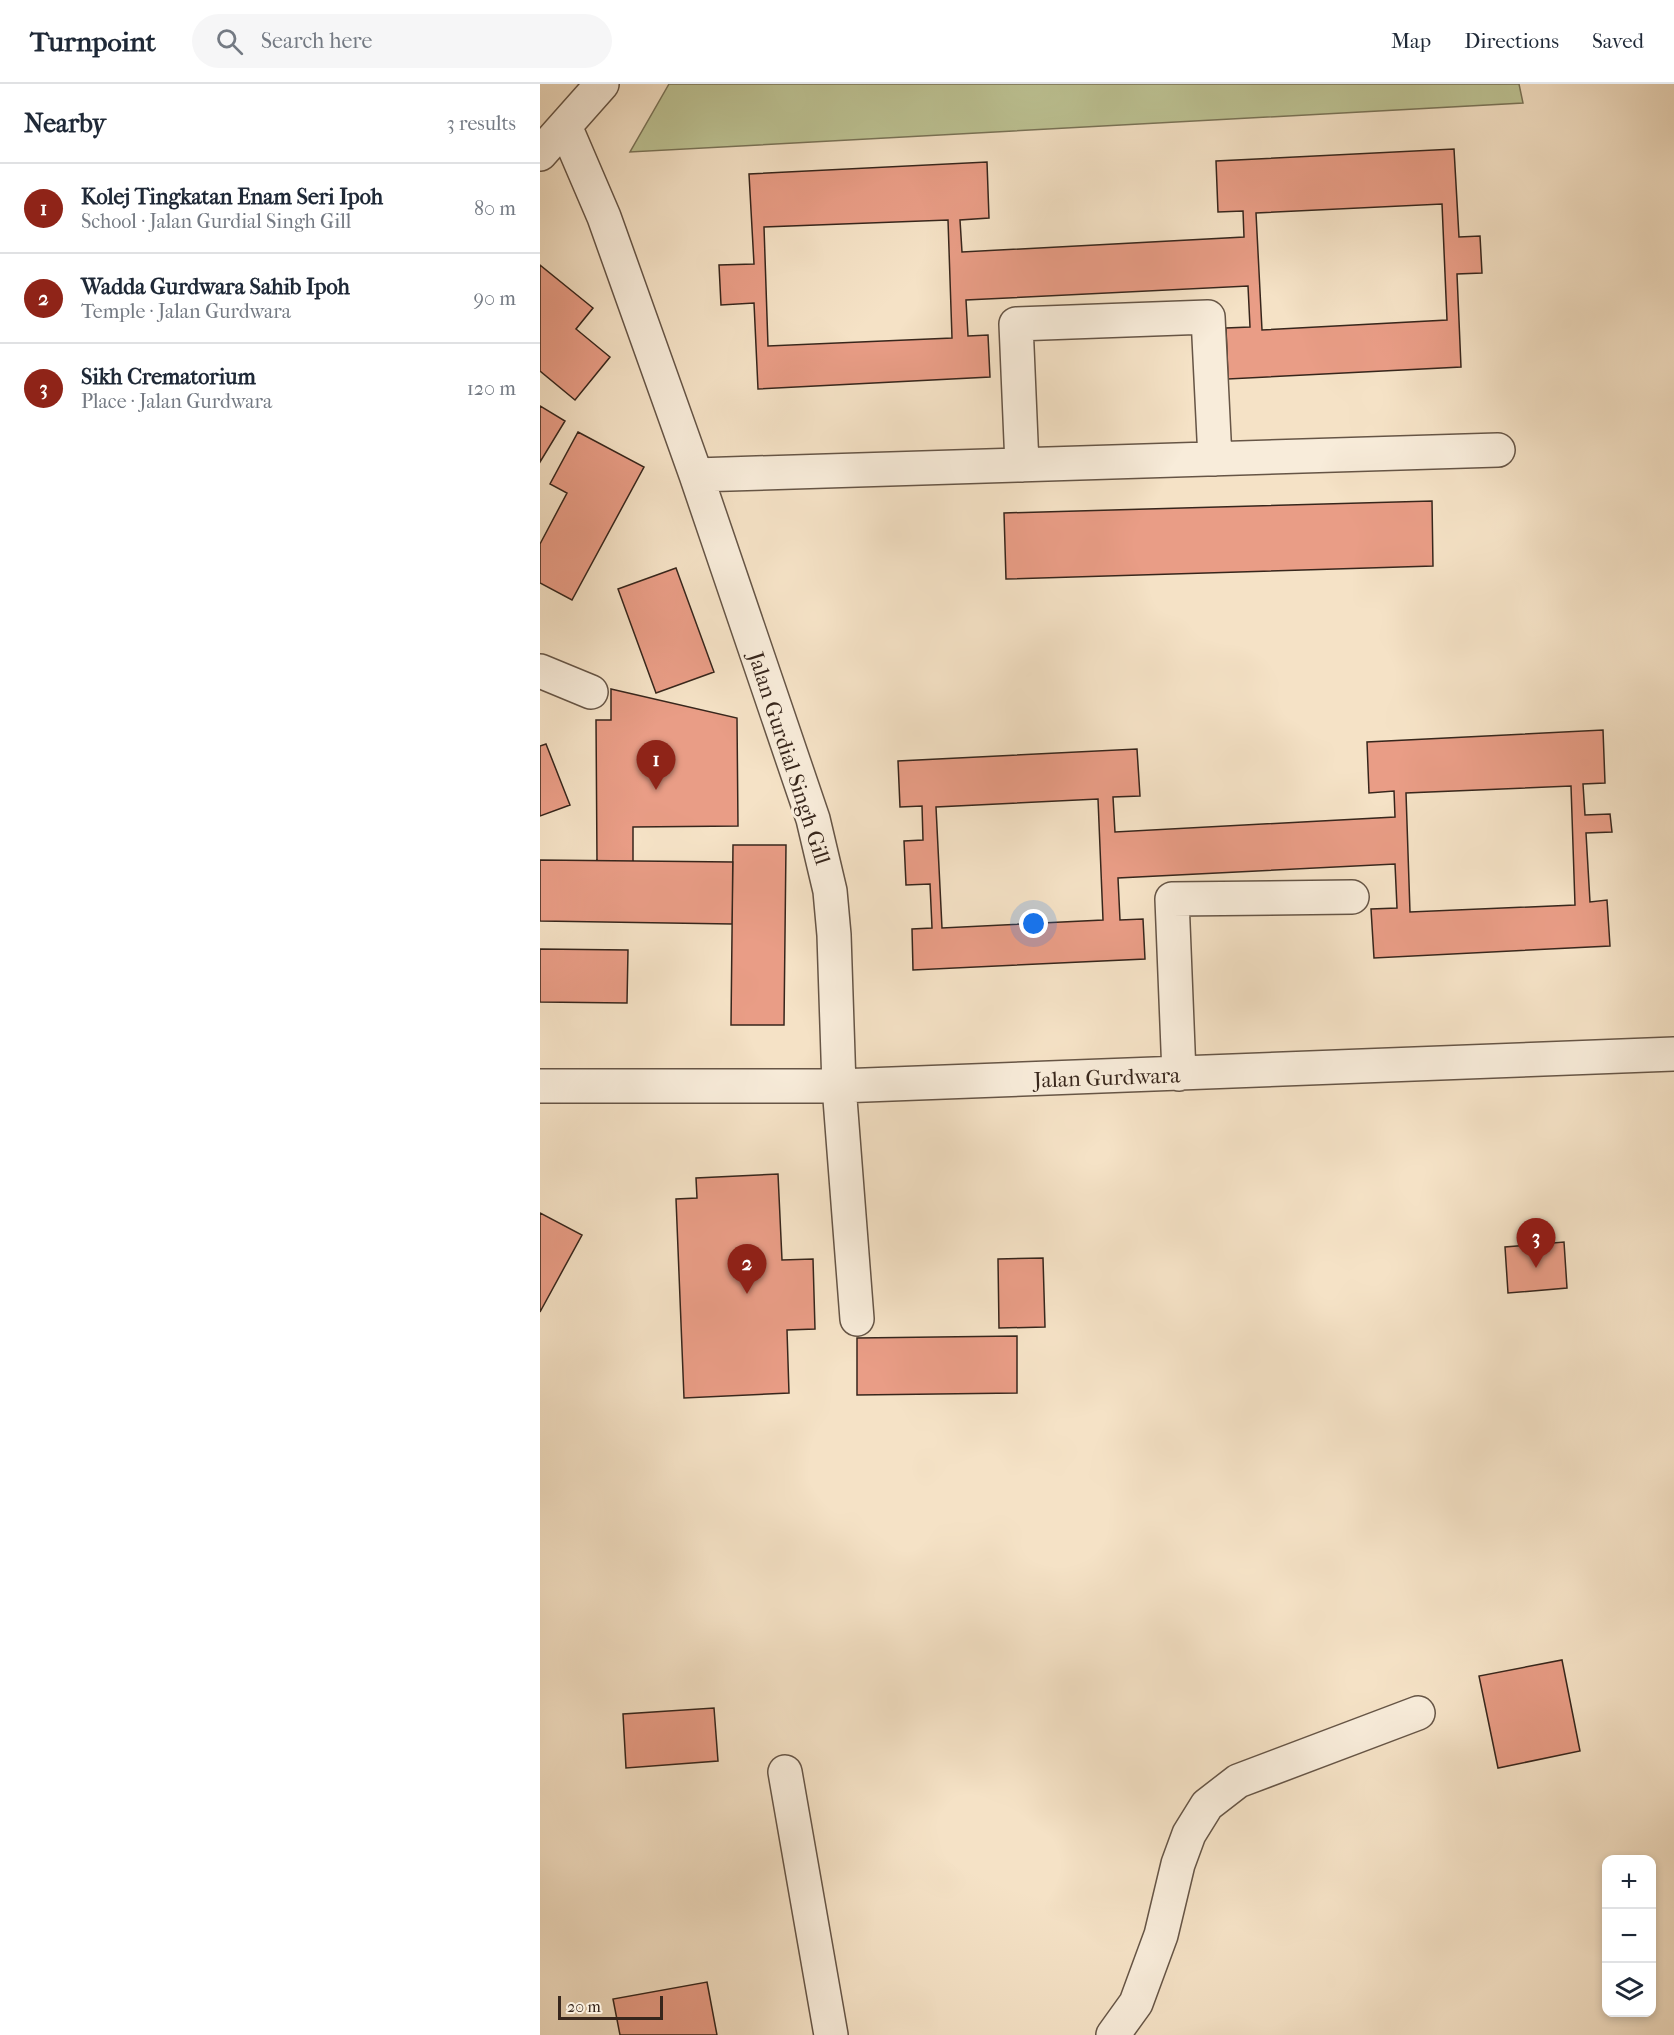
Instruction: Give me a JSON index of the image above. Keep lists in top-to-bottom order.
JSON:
{
  "streets": {
    "street": ["Jalan Gurdial Singh Gill", "Jalan Gurdwara"]
  },
  "crossings": [
    ["Jalan Gurdial Singh Gill", "Jalan Gurdwara"]
  ],
  "scale_bar": "20 m",
  "page": {
    "header": "Turnpoint",
    "search": "Search here",
    "nav": ["Map", "Directions", "Saved"],
    "heading": ["Nearby", "3 results"],
    "list": [
      {
        "mark": "1",
        "name": "Kolej Tingkatan Enam Seri Ipoh",
        "note": "School · Jalan Gurdial Singh Gill",
        "value": "80 m"
      },
      {
        "mark": "2",
        "name": "Wadda Gurdwara Sahib Ipoh",
        "note": "Temple · Jalan Gurdwara",
        "value": "90 m"
      },
      {
        "mark": "3",
        "name": "Sikh Crematorium",
        "note": "Place · Jalan Gurdwara",
        "value": "120 m"
      }
    ],
    "pins": ["1", "3", "2"],
    "map_buttons": ["+", "−"],
    "scale": "20 m"
  }
}
